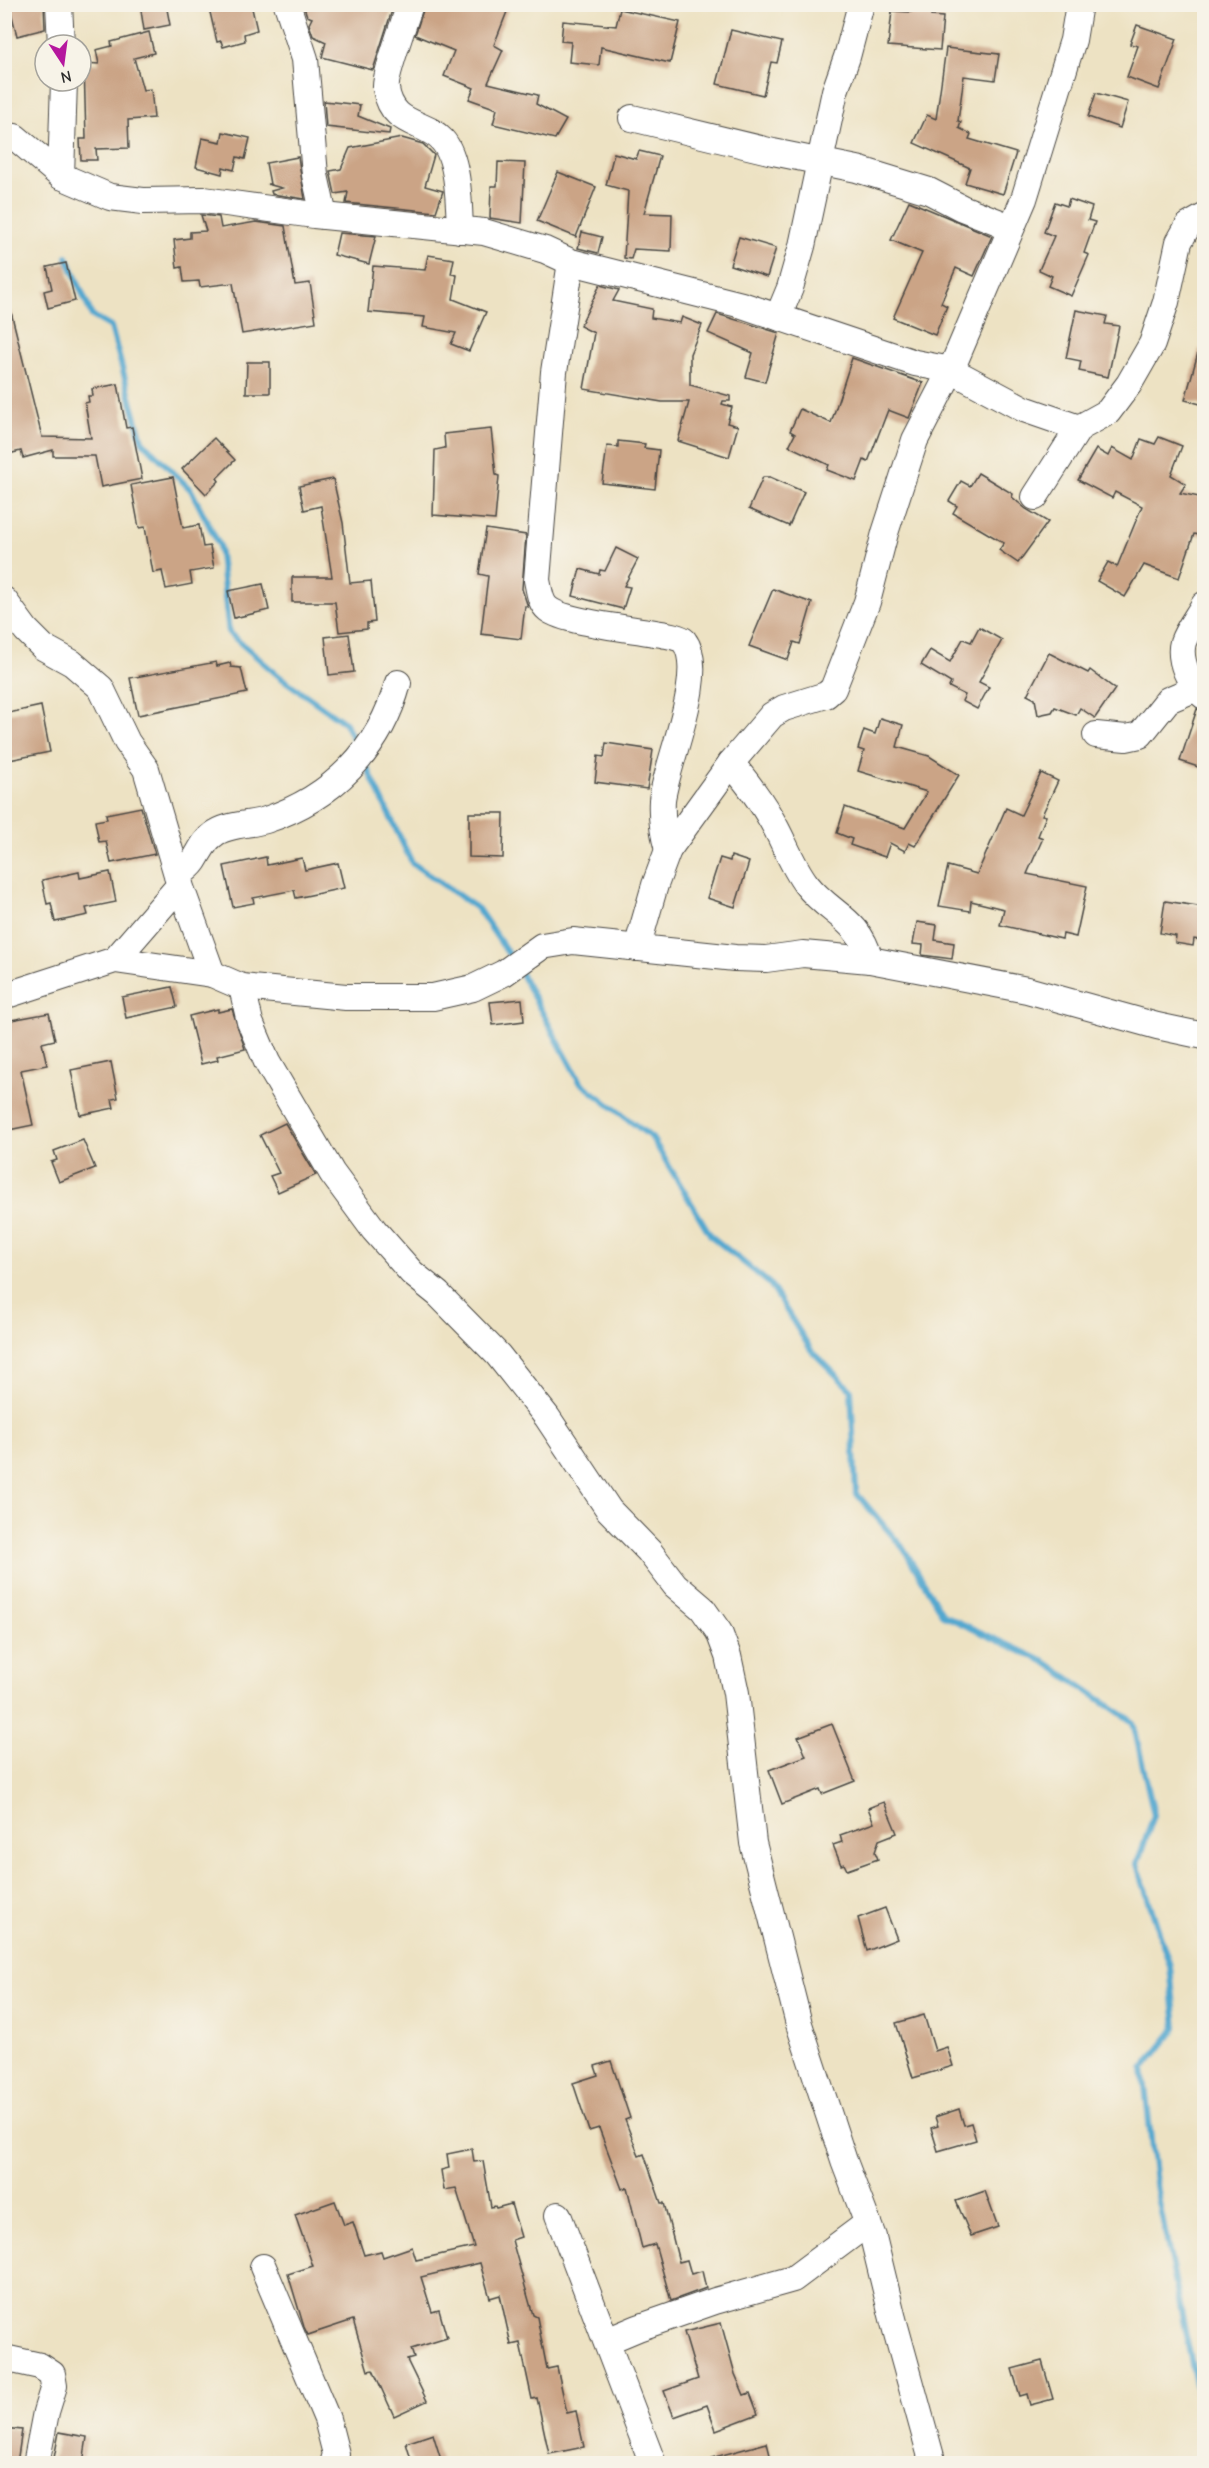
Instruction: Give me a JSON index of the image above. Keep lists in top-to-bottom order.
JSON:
{
  "north": "bottom"
}
